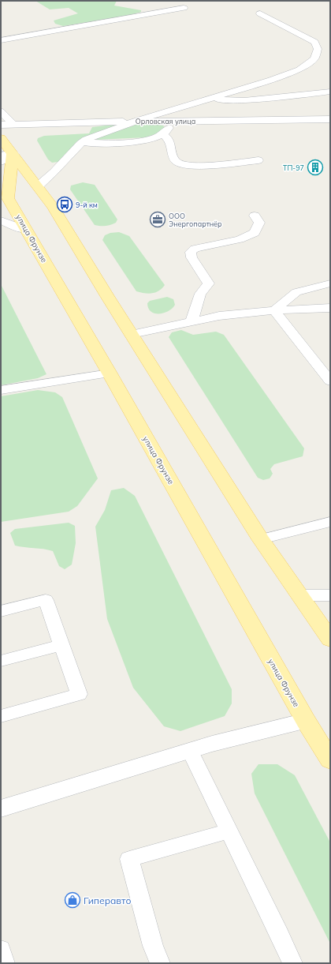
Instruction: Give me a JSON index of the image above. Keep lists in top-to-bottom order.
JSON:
{
  "streets": {
    "main road": ["улица Фрунзе"],
    "lane": ["Орловская улица"]
  },
  "places": {
    "building": ["ТП-97"],
    "bus stop": ["9-й км"],
    "office": ["ООО Энергопартнёр"],
    "shop": ["Гиперавто"]
  }
}
